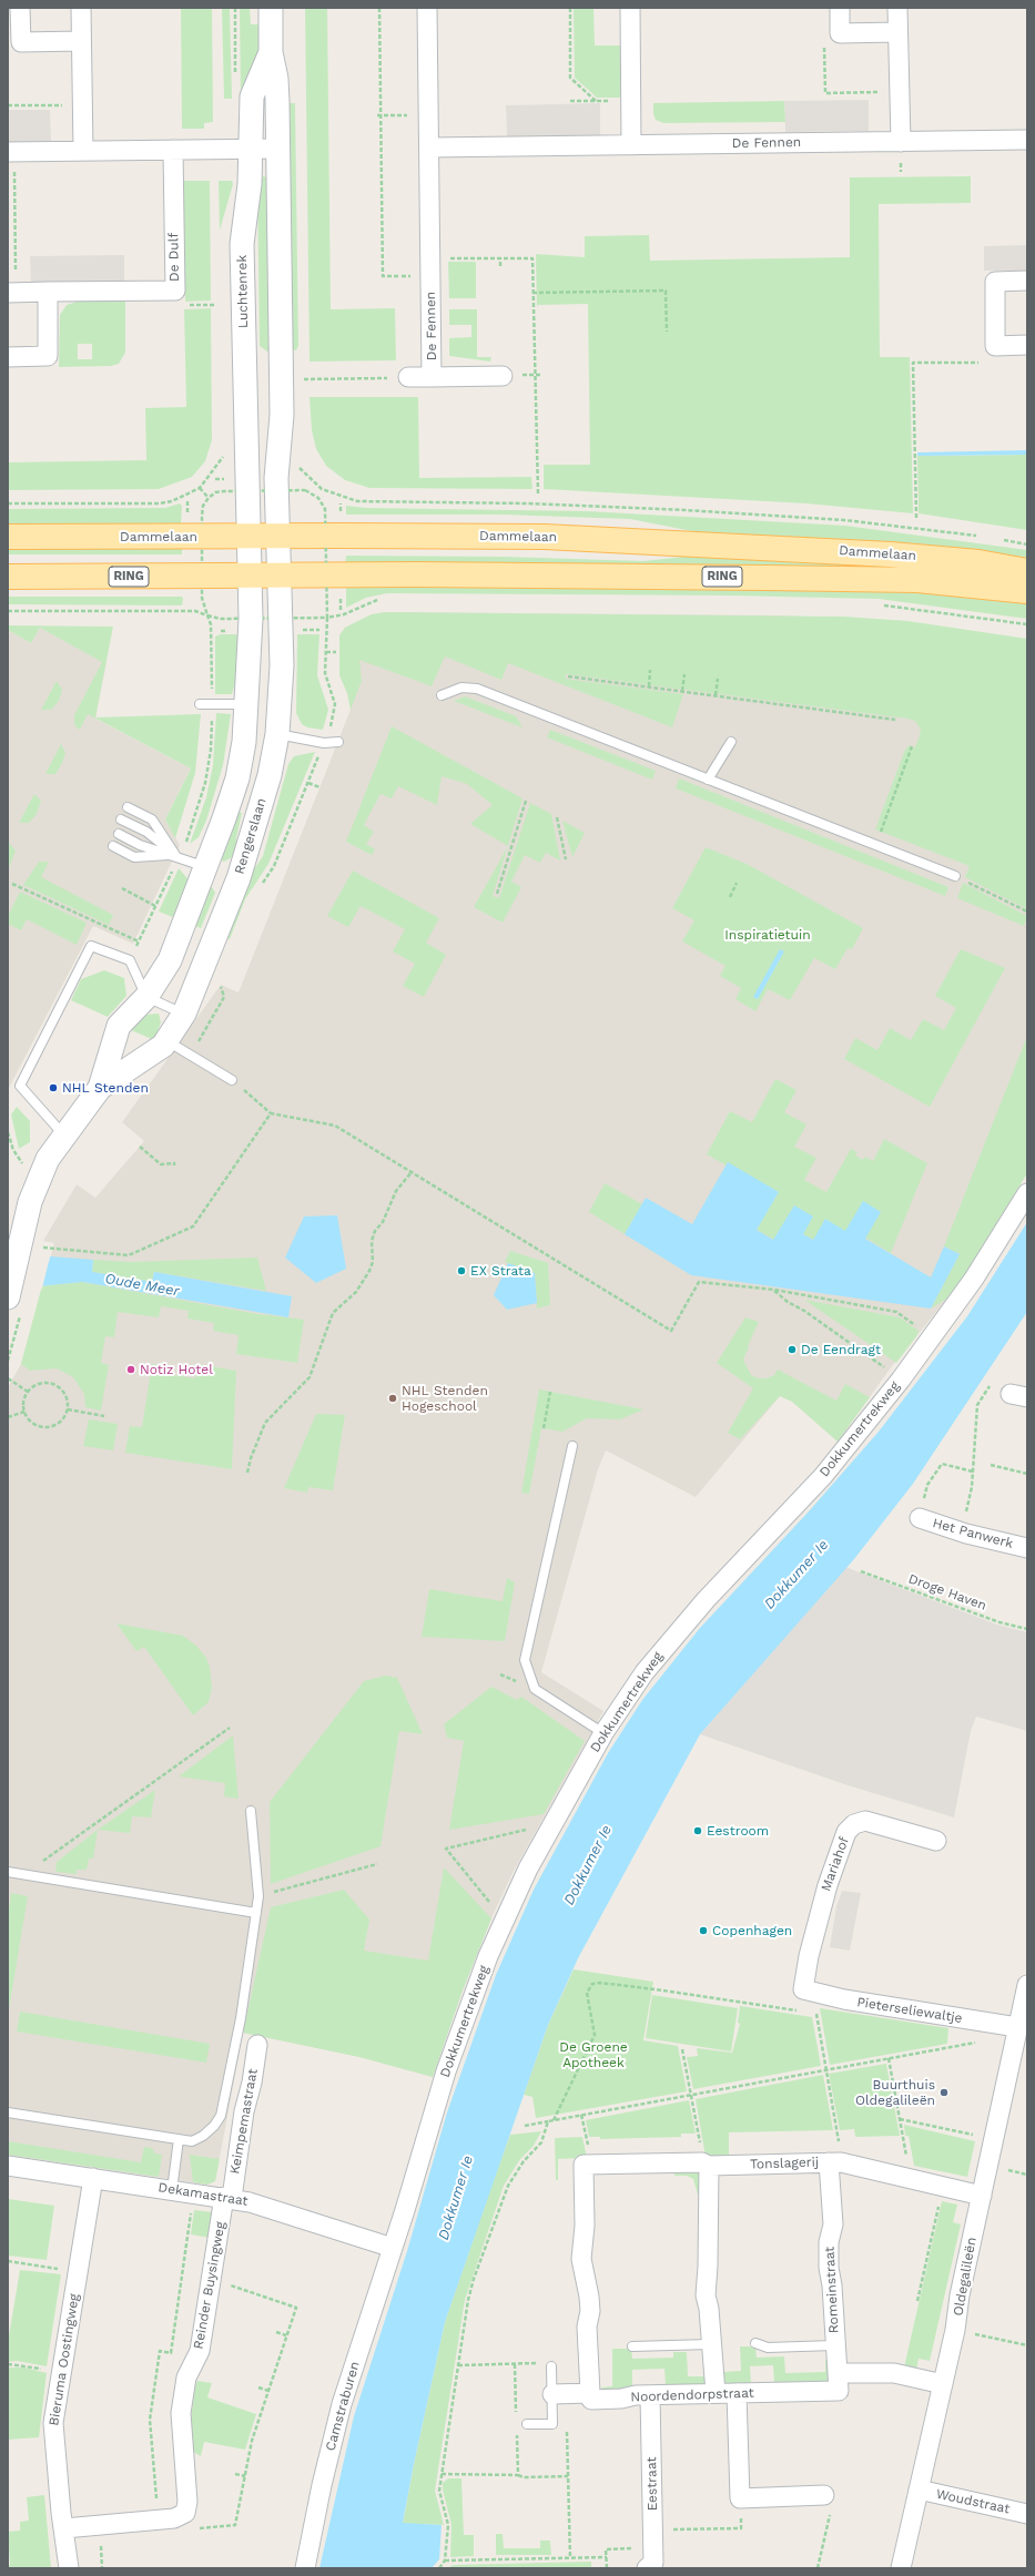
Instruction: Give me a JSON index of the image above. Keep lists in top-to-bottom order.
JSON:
{
  "streets": {
    "main road": ["Dammelaan", "RING"],
    "street": [
      "De Fennen",
      "De Dulf",
      "Luchtenrek",
      "Rengerslaan",
      "Dokkumertrekweg",
      "Het Panwerk",
      "Mariahof",
      "Pieterseliewaltje",
      "Keimpemastraat",
      "Tonslagerij",
      "Dekamastraat",
      "Oldegalileën",
      "Reinder Buysingweg",
      "Romeinstraat",
      "Bieruma Oostingweg",
      "Noordendorpstraat",
      "Camstraburen",
      "Eestraat",
      "Woudstraat"
    ],
    "path": ["Droge Haven"]
  },
  "crossings": [
    ["Luchtenrek", "Dammelaan"],
    ["Luchtenrek", "Rengerslaan"],
    ["Dammelaan", "Rengerslaan"],
    ["Dokkumertrekweg", "Dekamastraat"],
    ["Dokkumertrekweg", "Camstraburen"],
    ["Mariahof", "Pieterseliewaltje"],
    ["Pieterseliewaltje", "Oldegalileën"],
    ["Keimpemastraat", "Dekamastraat"],
    ["Keimpemastraat", "Reinder Buysingweg"],
    ["Tonslagerij", "Oldegalileën"],
    ["Tonslagerij", "Romeinstraat"],
    ["Dekamastraat", "Reinder Buysingweg"],
    ["Dekamastraat", "Bieruma Oostingweg"],
    ["Dekamastraat", "Camstraburen"],
    ["Oldegalileën", "Noordendorpstraat"],
    ["Oldegalileën", "Woudstraat"],
    ["Reinder Buysingweg", "Bieruma Oostingweg"],
    ["Romeinstraat", "Noordendorpstraat"],
    ["Noordendorpstraat", "Eestraat"]
  ],
  "water": ["Oude Meer", "Dokkumer Ie"],
  "parks": ["Inspiratietuin", "De Groene Apotheek"],
  "places": [
    "NHL Stenden",
    "EX Strata",
    "De Eendragt",
    "Notiz Hotel",
    "NHL Stenden Hogeschool",
    "Eestroom",
    "Copenhagen",
    "Buurthuis Oldegalileën"
  ]
}
